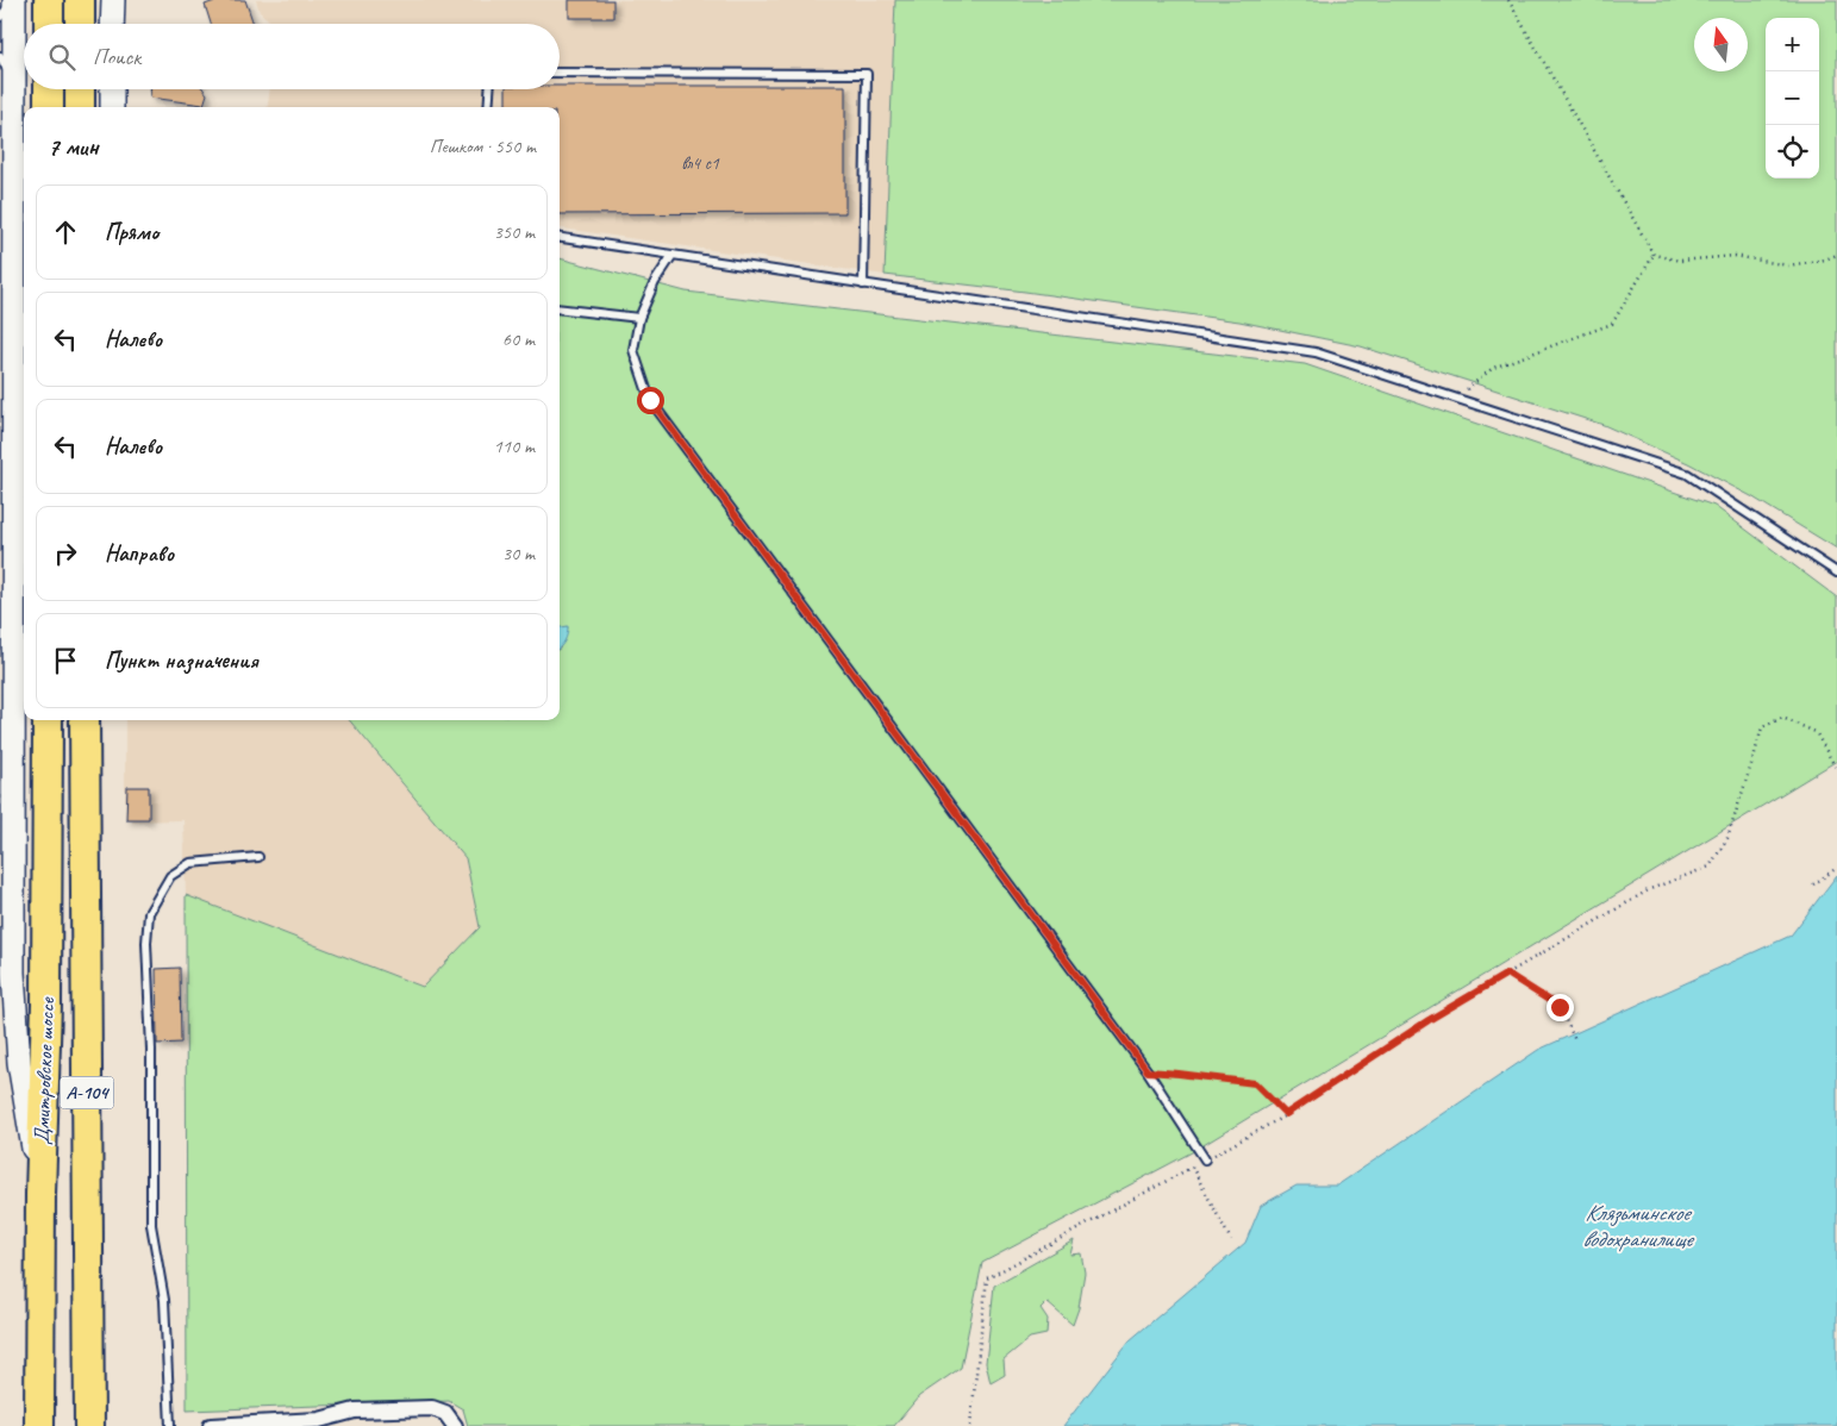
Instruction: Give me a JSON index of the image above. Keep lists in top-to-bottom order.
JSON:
{
  "streets": {
    "highway": ["Дмитровское шоссе", "А-104"]
  },
  "water": ["Клязьминское водохранилище"],
  "house_numbers": ["вл4 с1"],
  "north": "top",
  "page": {
    "map_buttons": ["+", "−"],
    "search": "Поиск",
    "heading": ["7 мин", "Пешком · 550 m"],
    "list": [
      ["Прямо", "350 m"],
      ["Налево", "60 m"],
      ["Налево", "110 m"],
      ["Направо", "30 m"],
      "Пункт назначения"
    ]
  }
}
